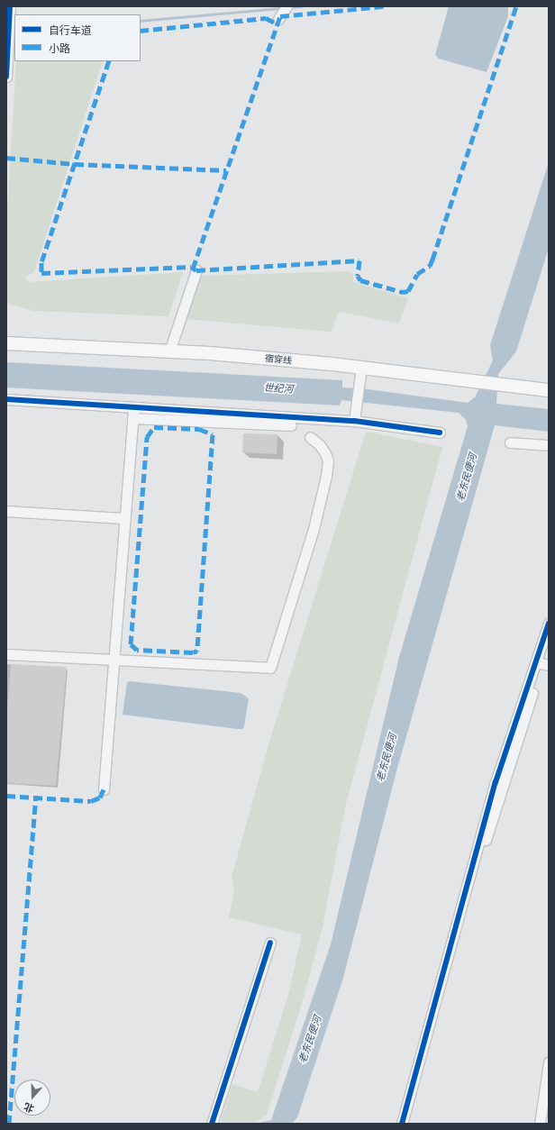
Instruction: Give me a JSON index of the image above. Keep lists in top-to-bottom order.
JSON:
{
  "streets": {
    "main road": ["宿穿线"]
  },
  "water": ["世纪河", "老东民便河"],
  "legend": ["自行车道", "小路"],
  "north": "bottom"
}
